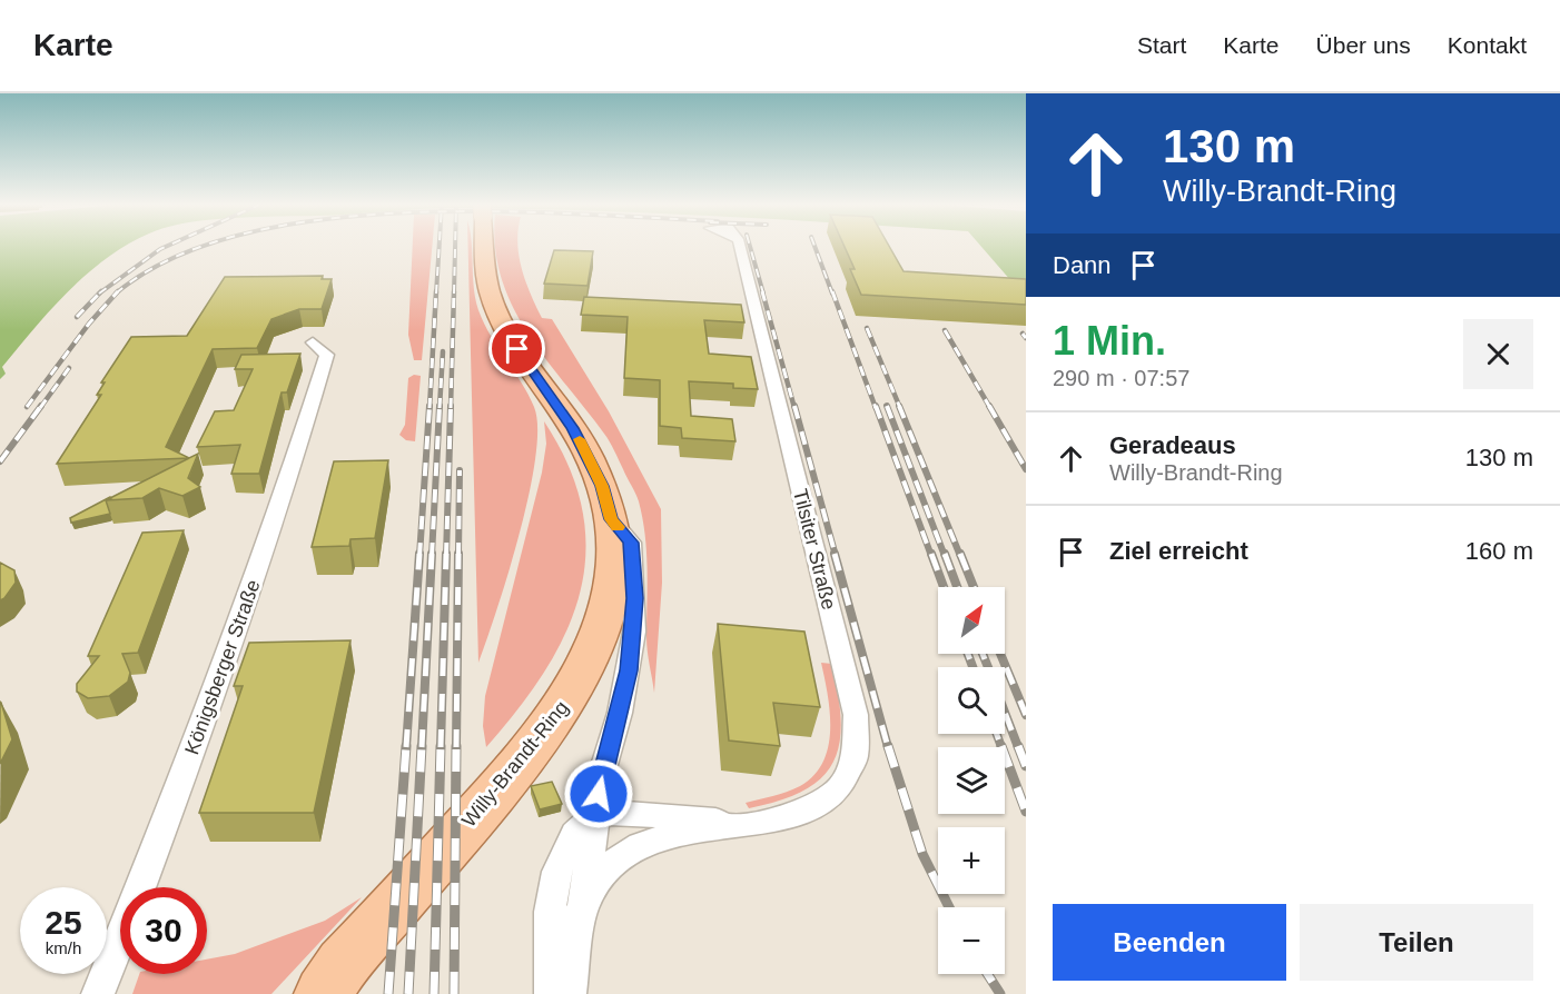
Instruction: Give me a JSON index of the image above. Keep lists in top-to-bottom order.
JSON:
{
  "streets": {
    "main road": ["Willy-Brandt-Ring"],
    "street": ["Tilsiter Straße", "Königsberger Straße"]
  },
  "crossings": [
    ["Tilsiter Straße", "Willy-Brandt-Ring"]
  ],
  "north": "top right",
  "page": {
    "header": "Karte",
    "nav": [
      "Start",
      "Karte",
      "Über uns",
      "Kontakt"
    ],
    "turn": ["130 m", "Willy-Brandt-Ring"],
    "then": "Dann",
    "heading": ["1 Min.", "290 m · 07:57"],
    "list": [
      {
        "name": "Geradeaus",
        "note": "Willy-Brandt-Ring",
        "value": "130 m"
      },
      {
        "name": "Ziel erreicht",
        "value": "160 m"
      }
    ],
    "map_buttons": ["+", "−"],
    "speed": "25 km/h",
    "limit": "30",
    "buttons": ["Beenden", "Teilen"]
  }
}
